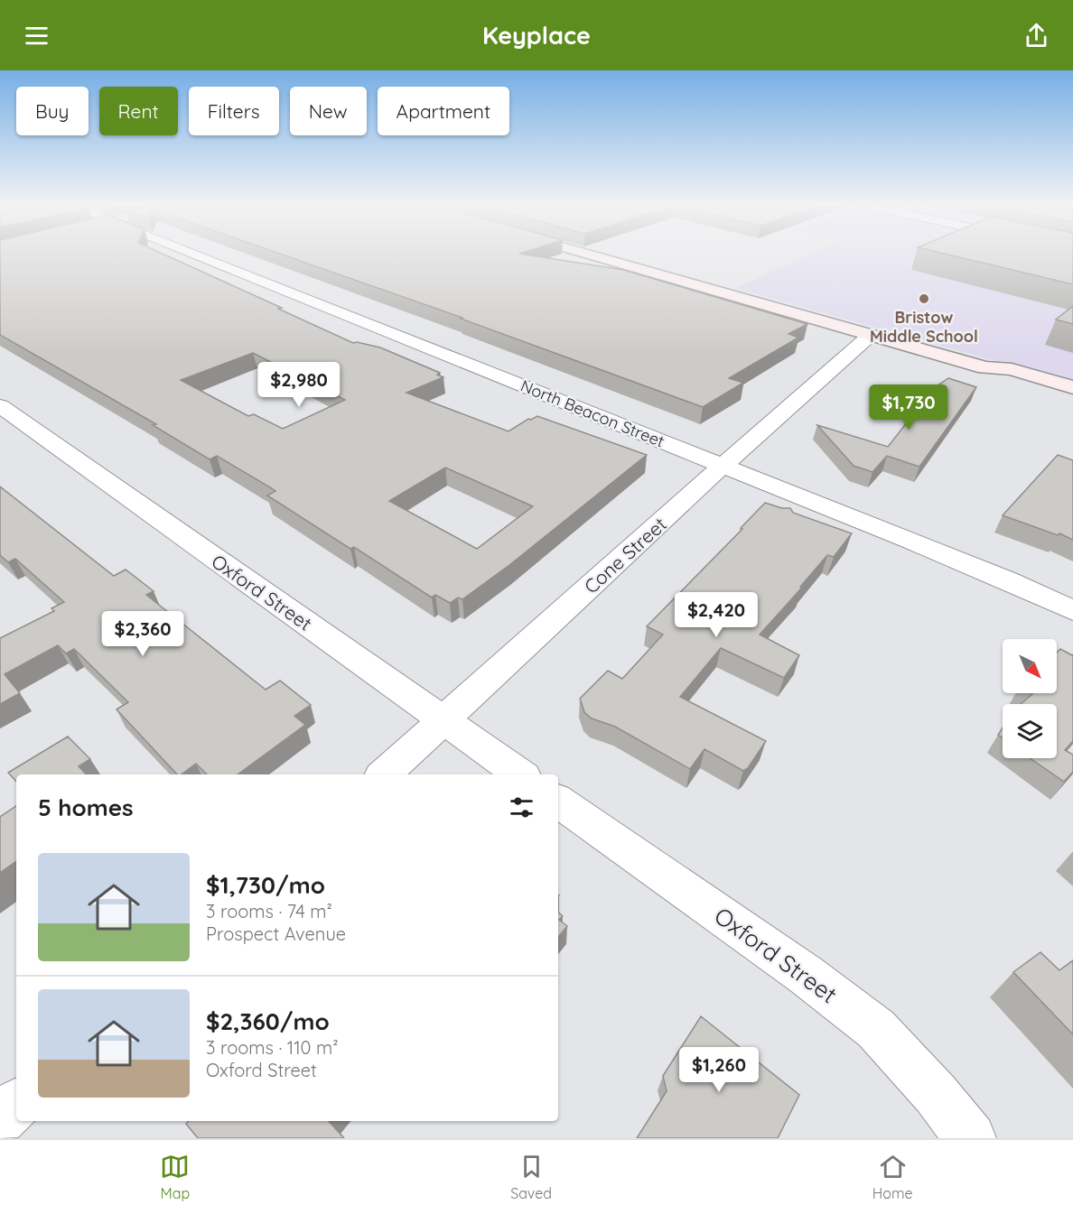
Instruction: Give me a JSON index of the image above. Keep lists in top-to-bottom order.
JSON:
{
  "streets": {
    "street": ["North Beacon Street", "Cone Street", "Oxford Street"]
  },
  "crossings": [
    ["North Beacon Street", "Cone Street"],
    ["Cone Street", "Oxford Street"]
  ],
  "places": ["Bristow Middle School"],
  "north": "bottom right",
  "page": {
    "header": "Keyplace",
    "chip": [
      "Buy",
      "Rent",
      "Filters",
      "New",
      "Apartment"
    ],
    "price": [
      "$2,980",
      "$1,730",
      "$2,420",
      "$2,360",
      "$1,260"
    ],
    "heading": "5 homes",
    "list": [
      {
        "name": "$1,730/mo",
        "note": "3 rooms · 74 m² · Prospect Avenue"
      },
      {
        "name": "$2,360/mo",
        "note": "3 rooms · 110 m² · Oxford Street"
      }
    ],
    "tabs": ["Map", "Saved", "Home"]
  }
}
